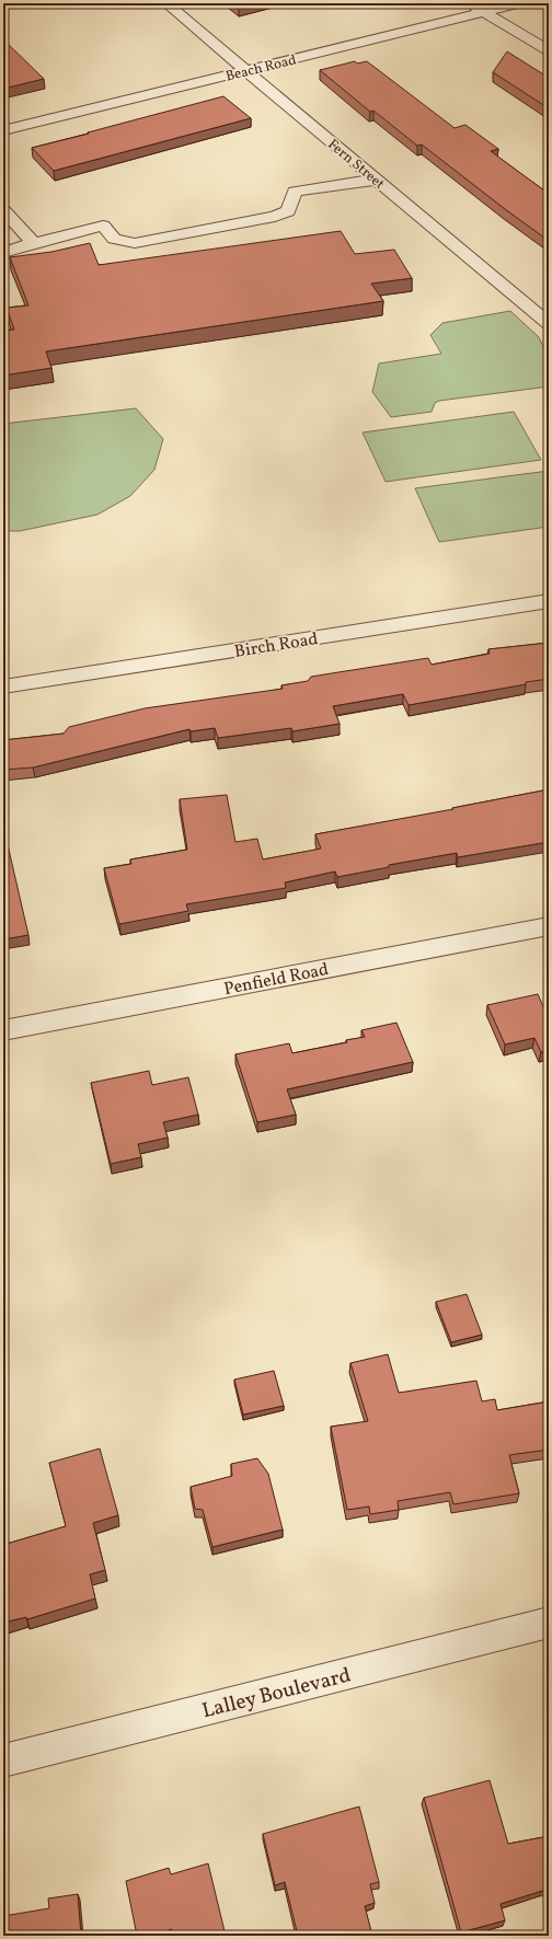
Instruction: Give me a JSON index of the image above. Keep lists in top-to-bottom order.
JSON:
{
  "streets": {
    "street": [
      "Beach Road",
      "Fern Street",
      "Birch Road",
      "Penfield Road",
      "Lalley Boulevard"
    ]
  },
  "crossings": [
    ["Beach Road", "Fern Street"]
  ]
}
